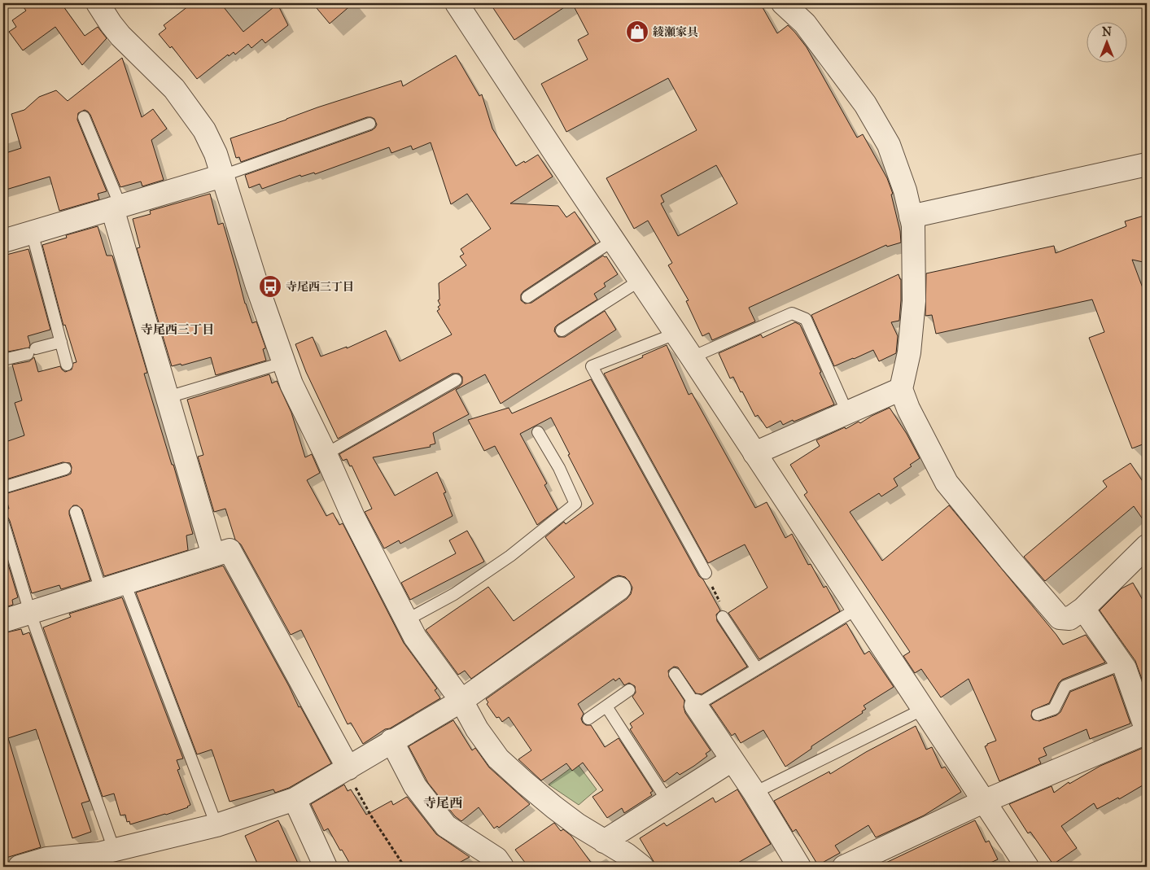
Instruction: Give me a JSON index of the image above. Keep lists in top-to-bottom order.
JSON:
{
  "districts": ["寺尾西三丁目", "寺尾西"],
  "places": {
    "shop": ["綾瀬家具"],
    "bus stop": ["寺尾西三丁目"]
  },
  "north": "top"
}
